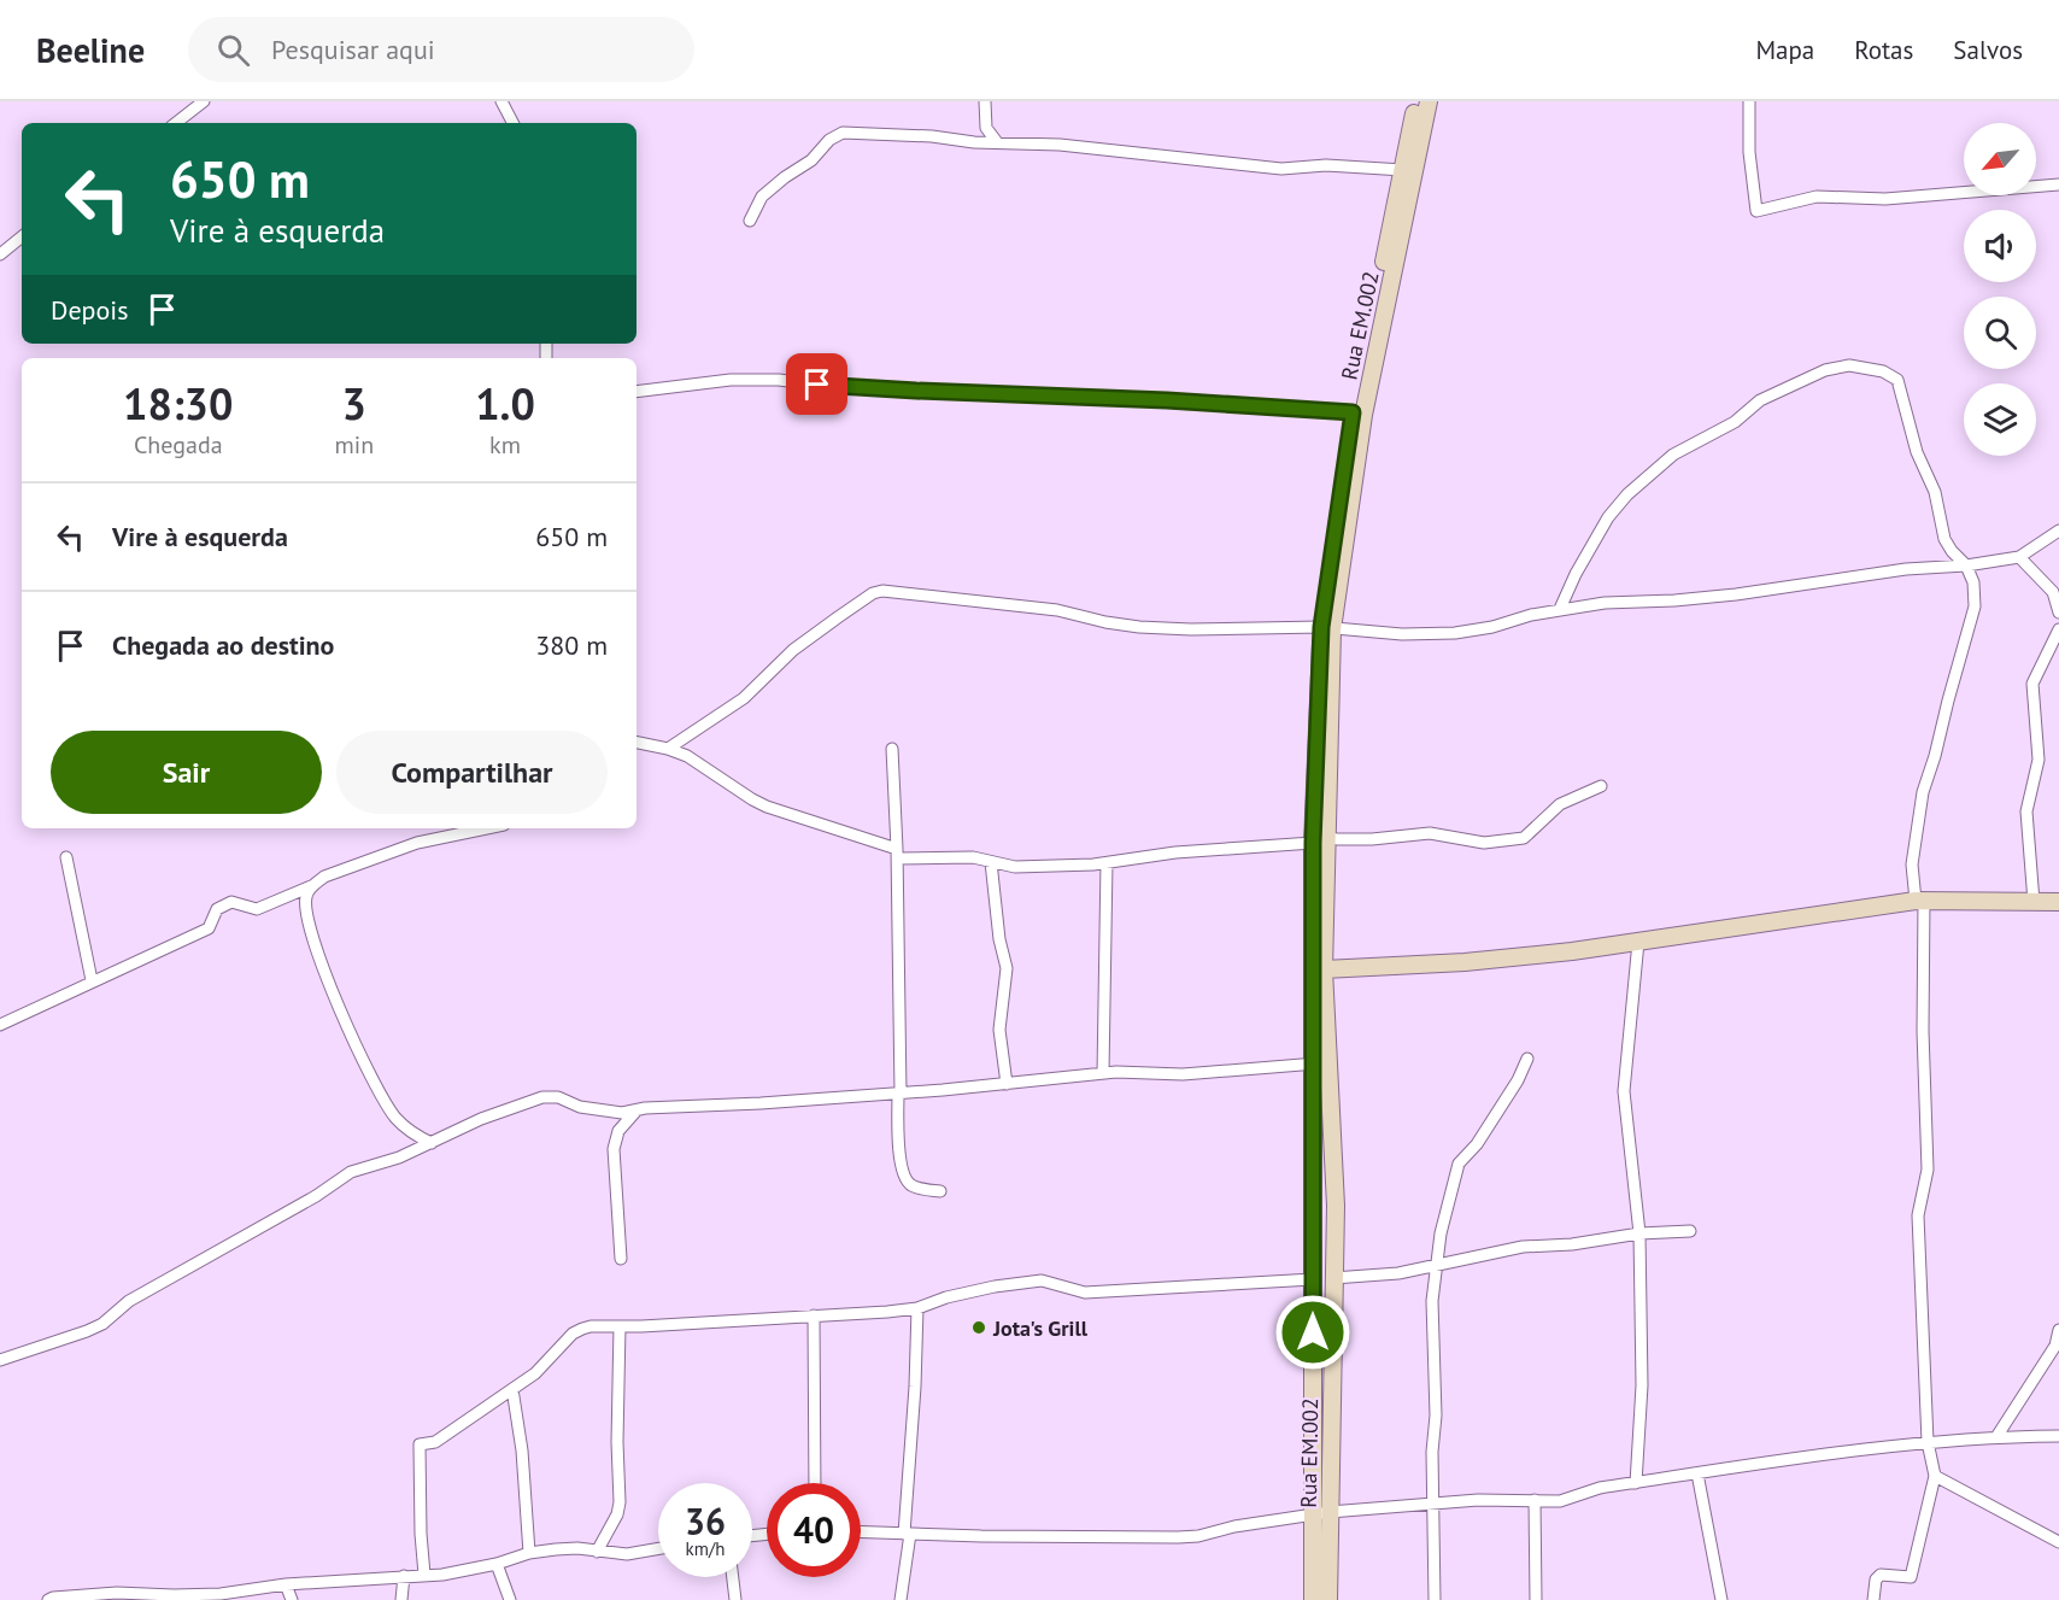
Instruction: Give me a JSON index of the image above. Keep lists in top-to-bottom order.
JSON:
{
  "streets": {
    "street": ["Rua EM.002"]
  },
  "places": ["Jota's Grill"],
  "north": "bottom left",
  "page": {
    "header": "Beeline",
    "search": "Pesquisar aqui",
    "nav": ["Mapa", "Rotas", "Salvos"],
    "turn": ["650 m", "Vire à esquerda"],
    "then": "Depois",
    "eta": [
      "18:30",
      "Chegada",
      "3",
      "min",
      "1.0",
      "km"
    ],
    "list": [
      {
        "name": "Vire à esquerda",
        "value": "650 m"
      },
      {
        "name": "Chegada ao destino",
        "value": "380 m"
      }
    ],
    "buttons": ["Sair", "Compartilhar"],
    "speed": "36 km/h",
    "limit": "40"
  }
}
